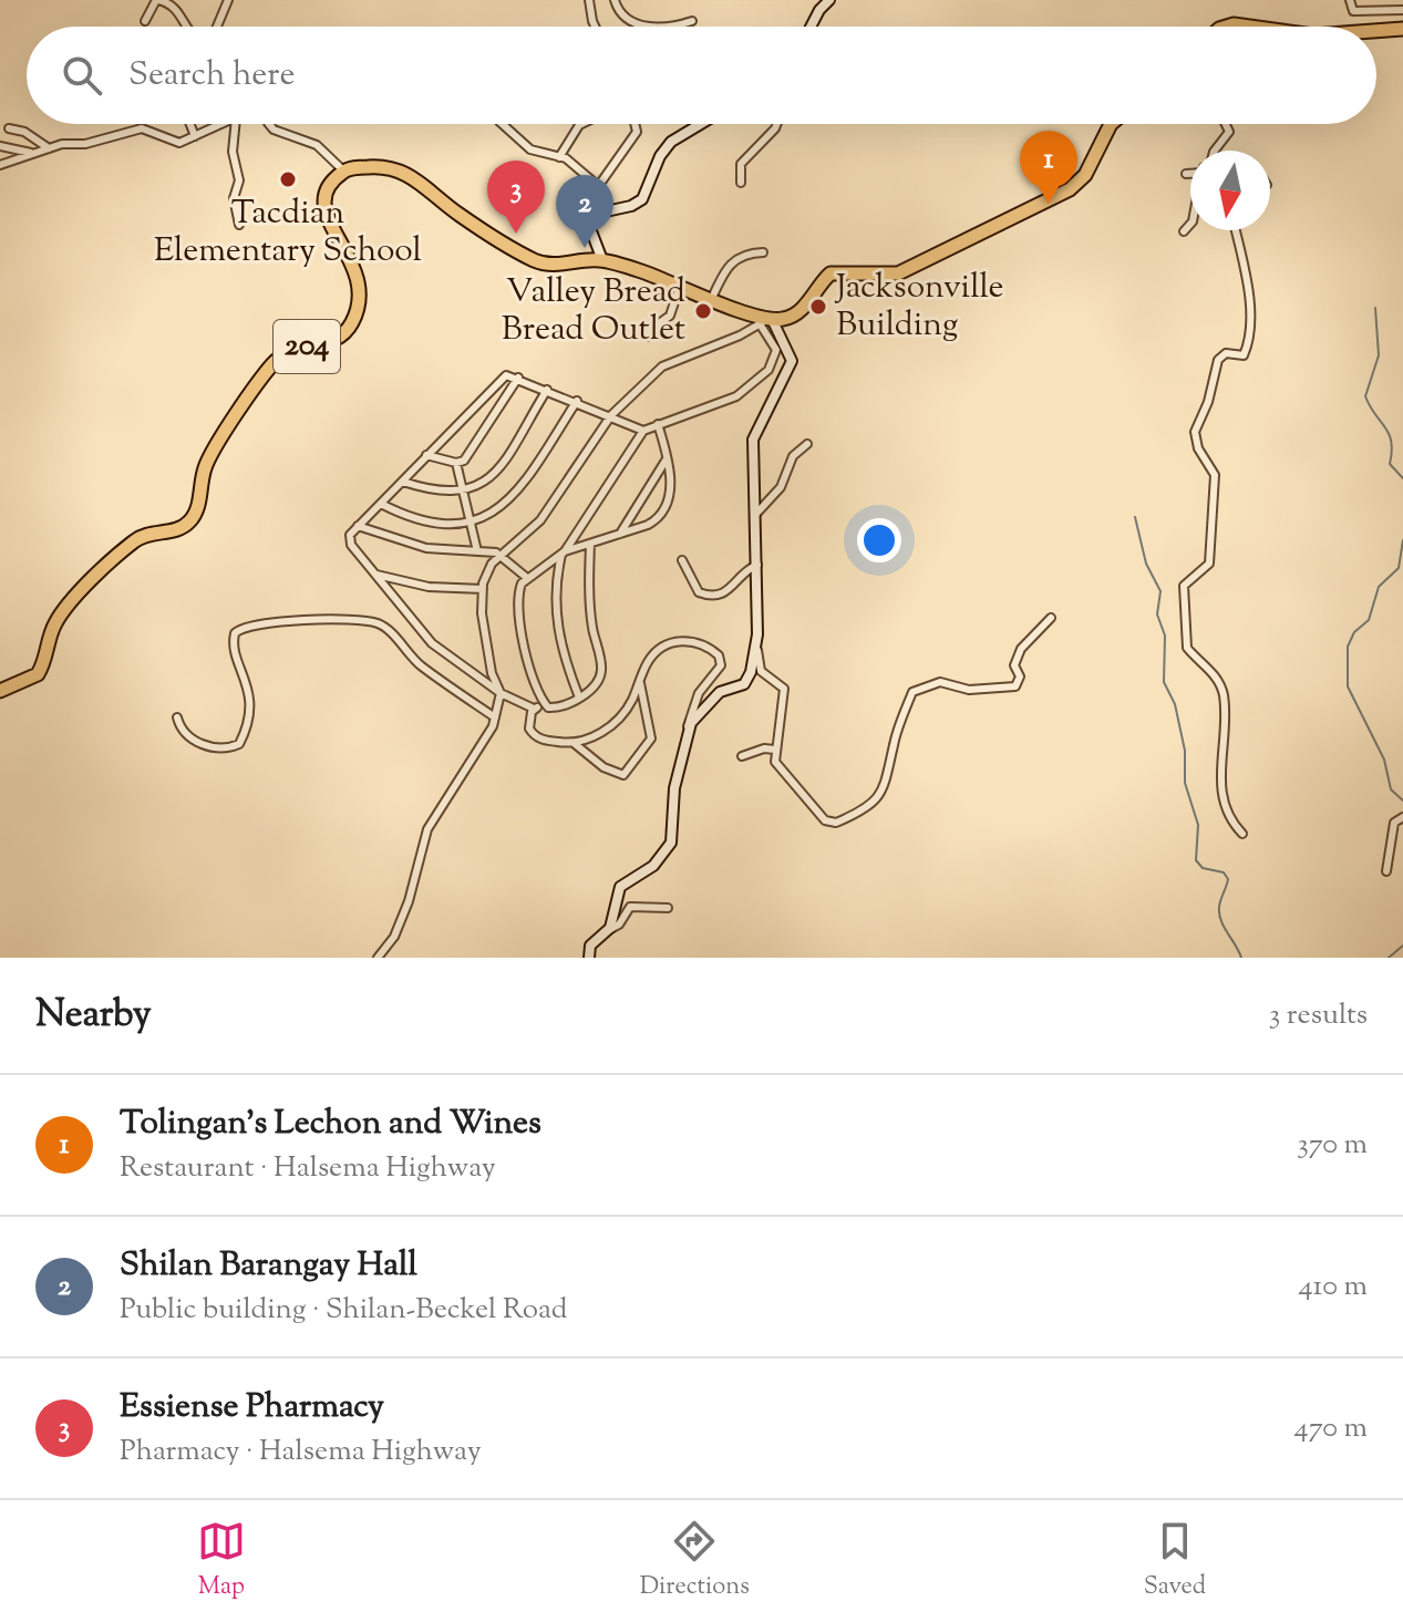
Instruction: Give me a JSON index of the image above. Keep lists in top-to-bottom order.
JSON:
{
  "streets": {
    "highway": ["204"]
  },
  "places": ["Tacdian Elementary School", "Jacksonville Building", "Valley Bread Bread Outlet"],
  "north": "bottom",
  "page": {
    "search": "Search here",
    "pins": ["1", "3", "2"],
    "heading": ["Nearby", "3 results"],
    "list": [
      {
        "mark": "1",
        "name": "Tolingan's Lechon and Wines",
        "note": "Restaurant · Halsema Highway",
        "value": "370 m"
      },
      {
        "mark": "2",
        "name": "Shilan Barangay Hall",
        "note": "Public building · Shilan-Beckel Road",
        "value": "410 m"
      },
      {
        "mark": "3",
        "name": "Essiense Pharmacy",
        "note": "Pharmacy · Halsema Highway",
        "value": "470 m"
      }
    ],
    "nav": ["Map", "Directions", "Saved"]
  }
}
